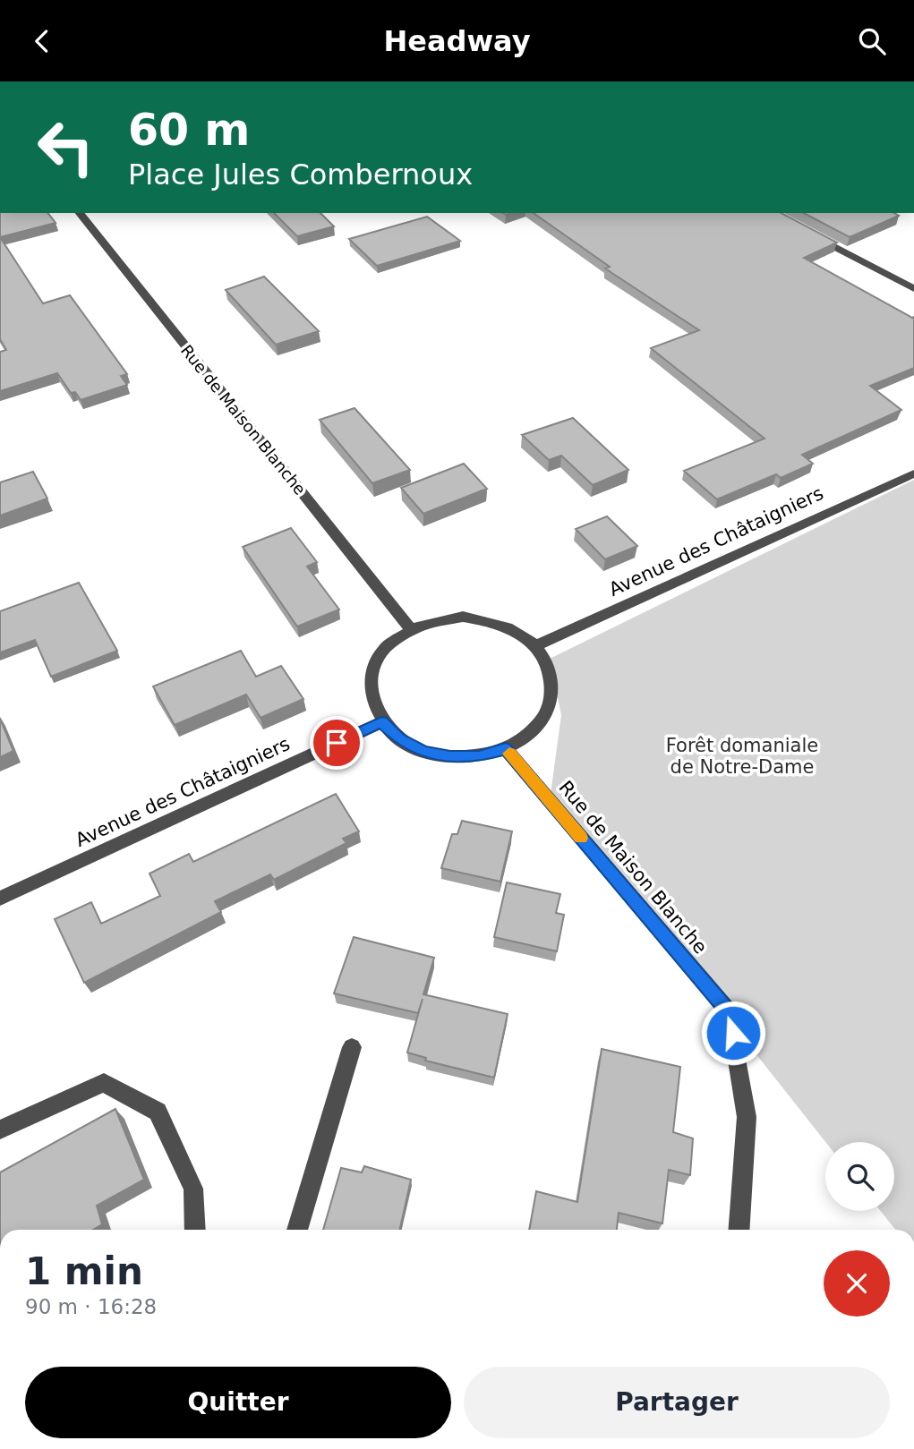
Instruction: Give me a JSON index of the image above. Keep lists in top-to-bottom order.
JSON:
{
  "streets": {
    "street": ["Rue de Maison Blanche", "Avenue des Châtaigniers"]
  },
  "crossings": [
    ["Rue de Maison Blanche", "Avenue des Châtaigniers"]
  ],
  "parks": ["Forêt domaniale de Notre-Dame"],
  "page": {
    "header": "Headway",
    "turn": ["60 m", "Place Jules Combernoux"],
    "heading": ["1 min", "90 m · 16:28"],
    "buttons": ["Quitter", "Partager"]
  }
}
